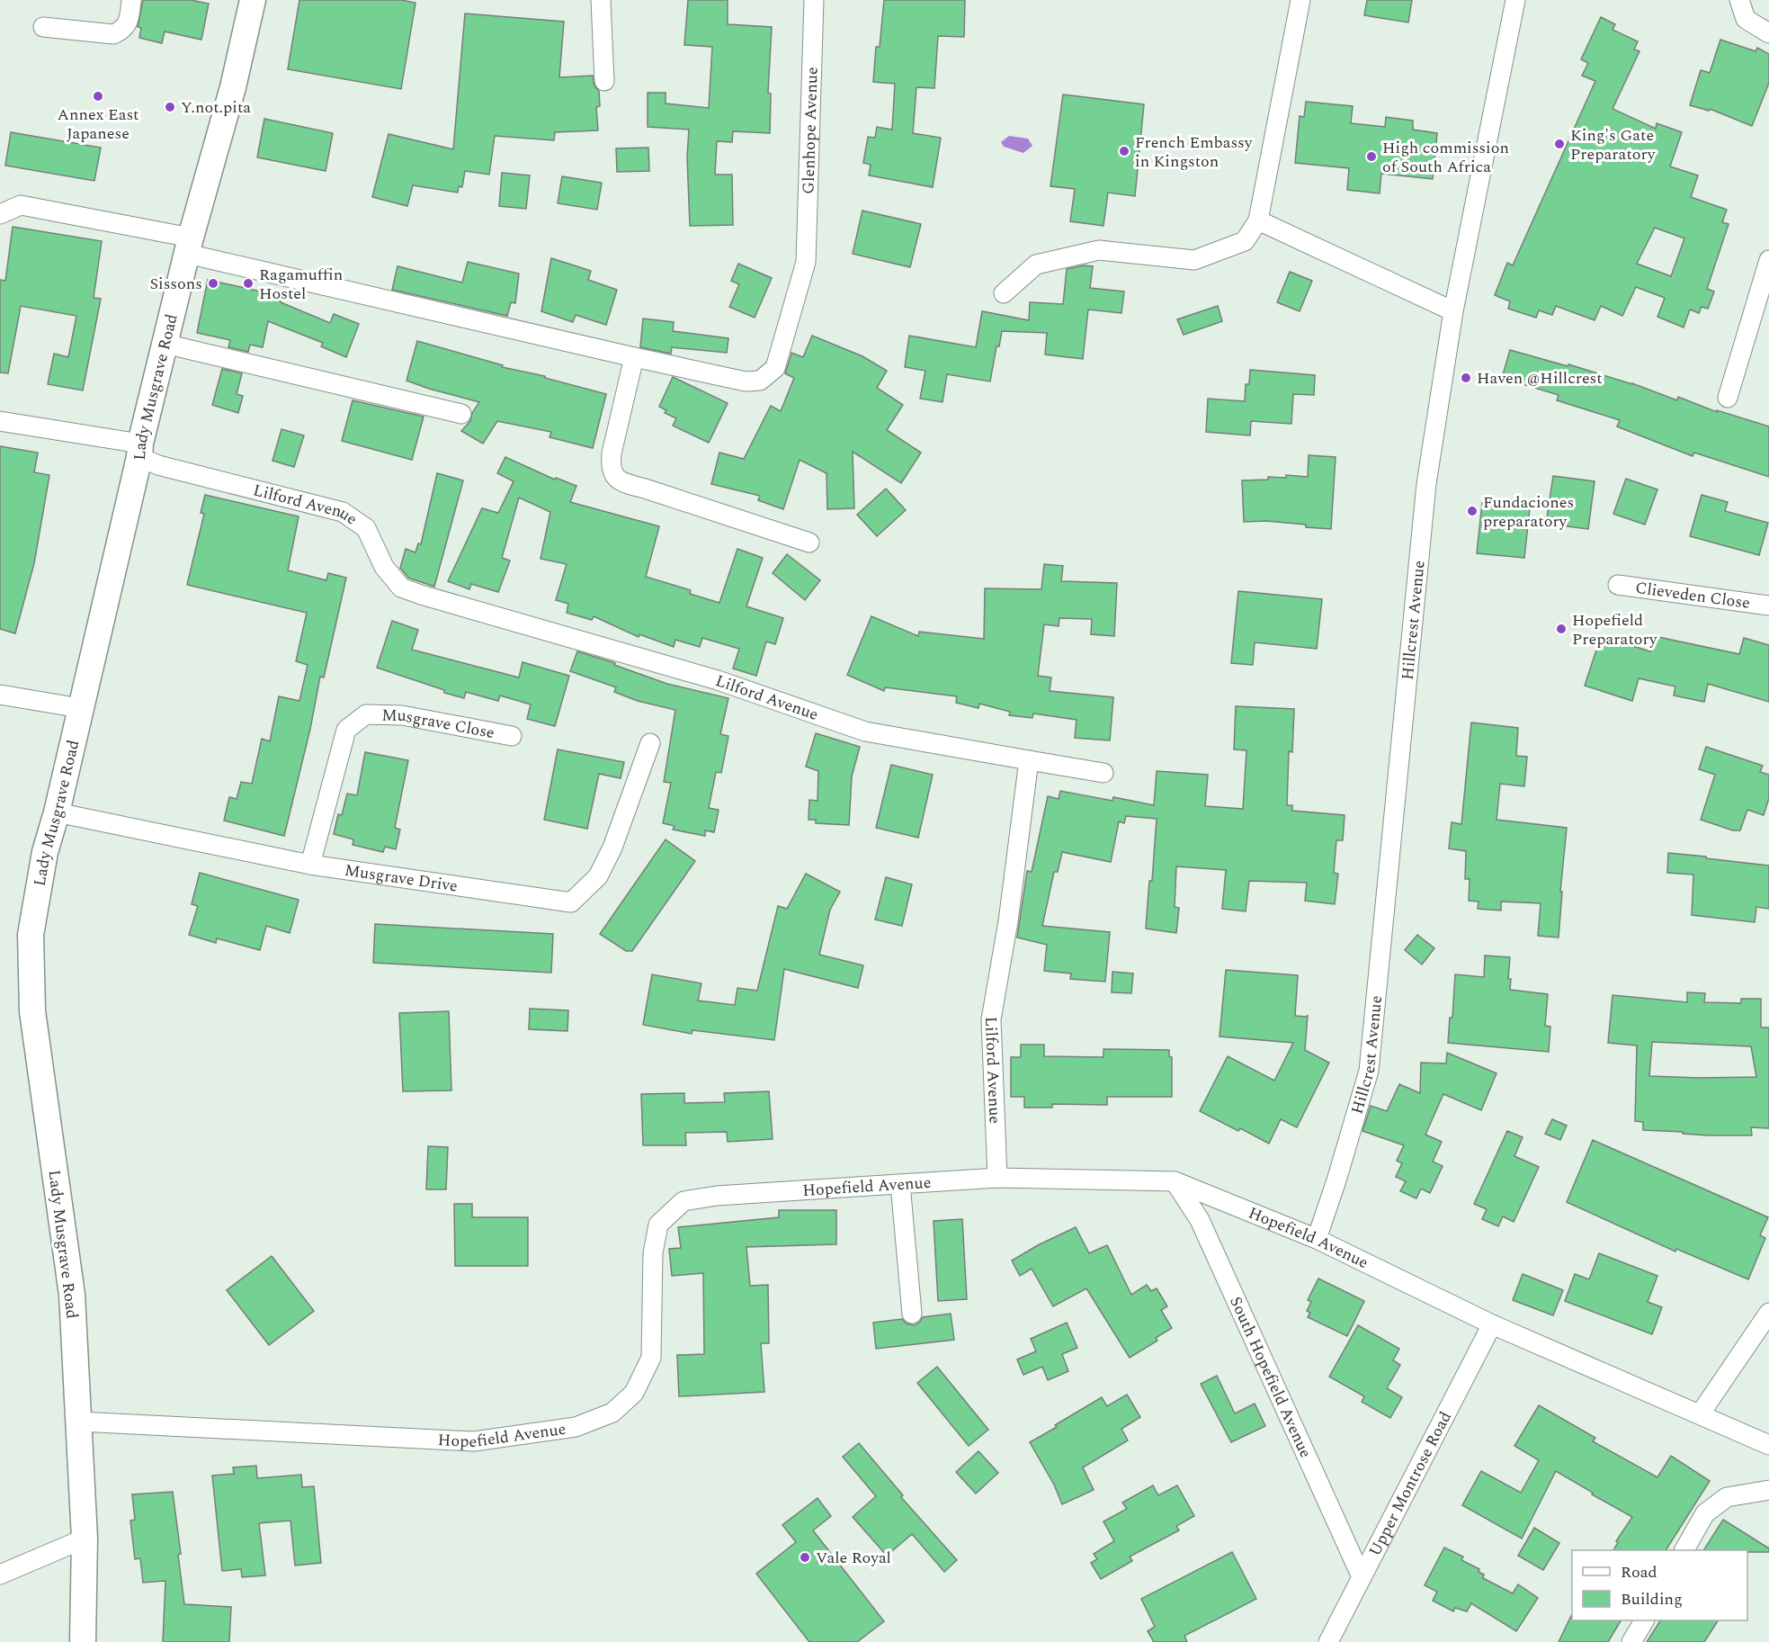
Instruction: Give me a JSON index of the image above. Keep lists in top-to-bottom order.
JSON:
{
  "streets": {
    "main road": ["Lady Musgrave Road"],
    "street": [
      "Glenhope Avenue",
      "Lilford Avenue",
      "Clieveden Close",
      "Hillcrest Avenue",
      "Musgrave Close",
      "Musgrave Drive",
      "Hopefield Avenue",
      "South Hopefield Avenue",
      "Upper Montrose Road"
    ]
  },
  "crossings": [
    ["Lady Musgrave Road", "Lilford Avenue"],
    ["Lady Musgrave Road", "Musgrave Drive"],
    ["Lady Musgrave Road", "Hopefield Avenue"],
    ["Lilford Avenue", "Hopefield Avenue"],
    ["Hillcrest Avenue", "Hopefield Avenue"],
    ["Musgrave Close", "Musgrave Drive"],
    ["Hopefield Avenue", "South Hopefield Avenue"],
    ["Hopefield Avenue", "Upper Montrose Road"],
    ["South Hopefield Avenue", "Upper Montrose Road"]
  ],
  "places": [
    "Annex East Japanese",
    "Y.not.pita",
    "King's Gate Preparatory",
    "French Embassy in Kingston",
    "High commission of South Africa",
    "Sissons",
    "Ragamuffin Hostel",
    "Haven @Hillcrest",
    "Fundaciones preparatory",
    "Hopefield Preparatory",
    "Vale Royal"
  ],
  "legend": ["Road", "Building"]
}
